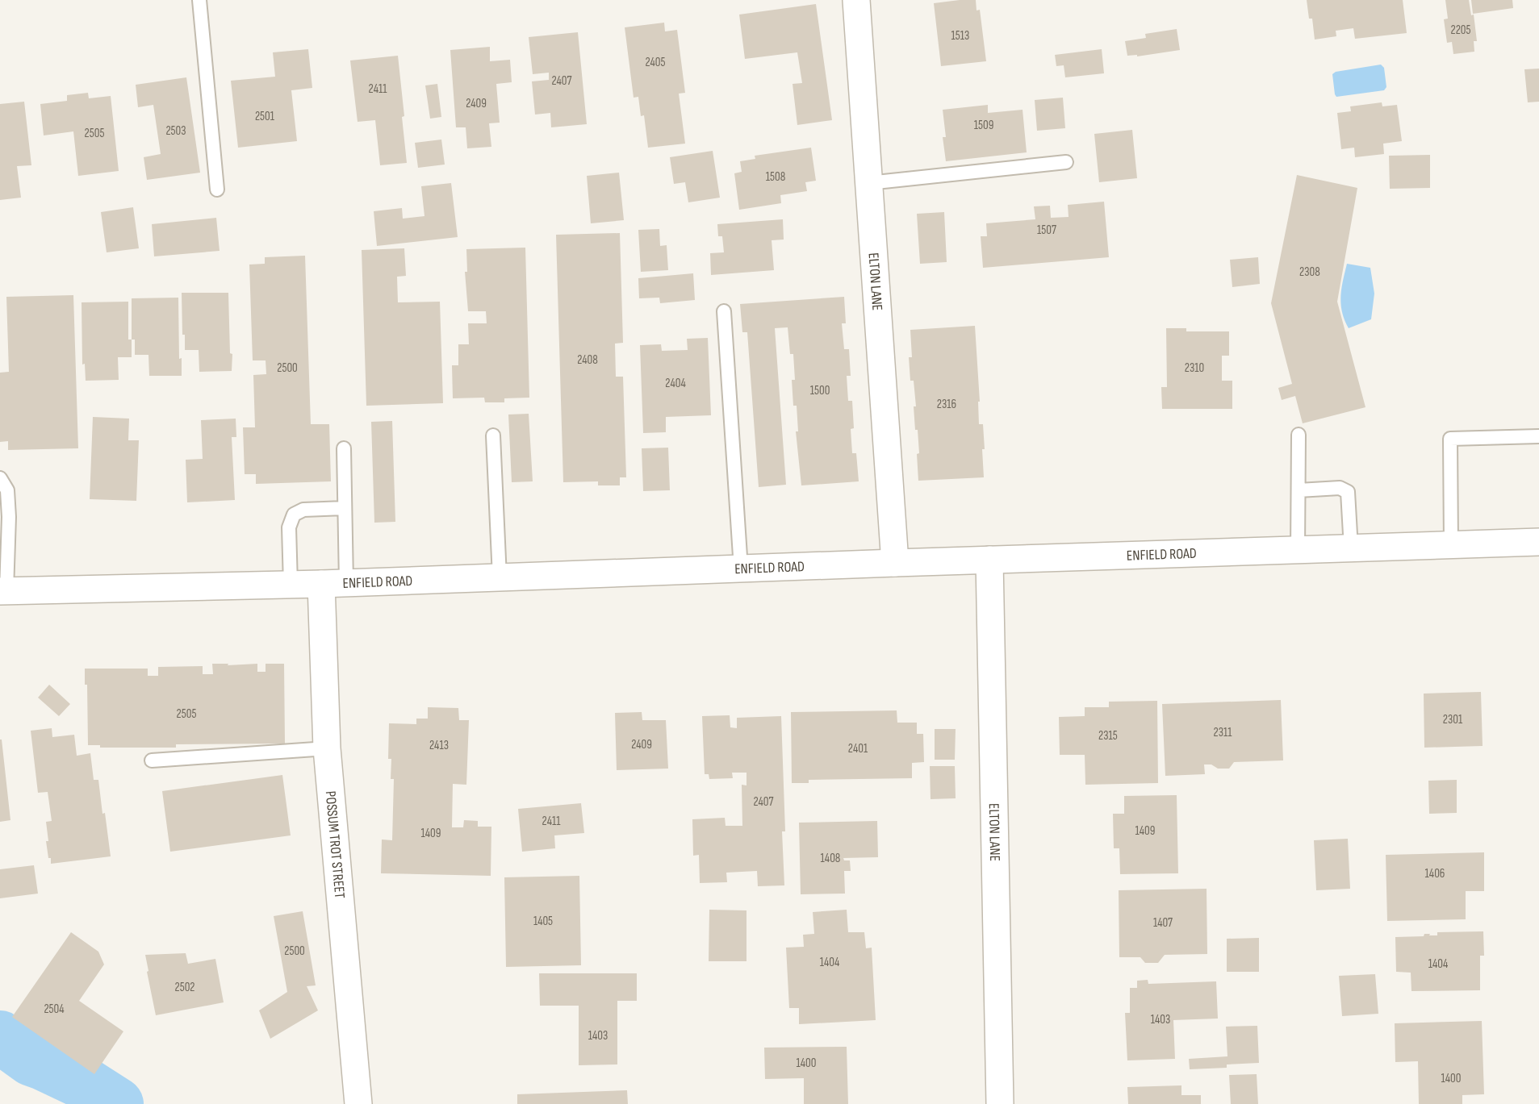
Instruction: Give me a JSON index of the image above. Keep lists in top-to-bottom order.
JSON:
{
  "streets": {
    "street": ["ELTON LANE", "ENFIELD ROAD", "POSSUM TROT STREET"]
  },
  "crossings": [
    ["ELTON LANE", "ENFIELD ROAD"],
    ["ENFIELD ROAD", "POSSUM TROT STREET"]
  ],
  "house_numbers": [
    "2205",
    "1513",
    "2405",
    "2407",
    "2411",
    "2409",
    "2501",
    "1509",
    "2503",
    "2505",
    "1508",
    "1507",
    "2308",
    "2408",
    "2500",
    "2310",
    "2404",
    "1500",
    "2316",
    "2505",
    "2301",
    "2311",
    "2315",
    "2409",
    "2413",
    "2401",
    "2407",
    "2411",
    "1409",
    "1409",
    "1408",
    "1406",
    "1405",
    "1407",
    "2500",
    "1404",
    "1404",
    "2502",
    "2504",
    "1403",
    "1403",
    "1400",
    "1400"
  ]
}
